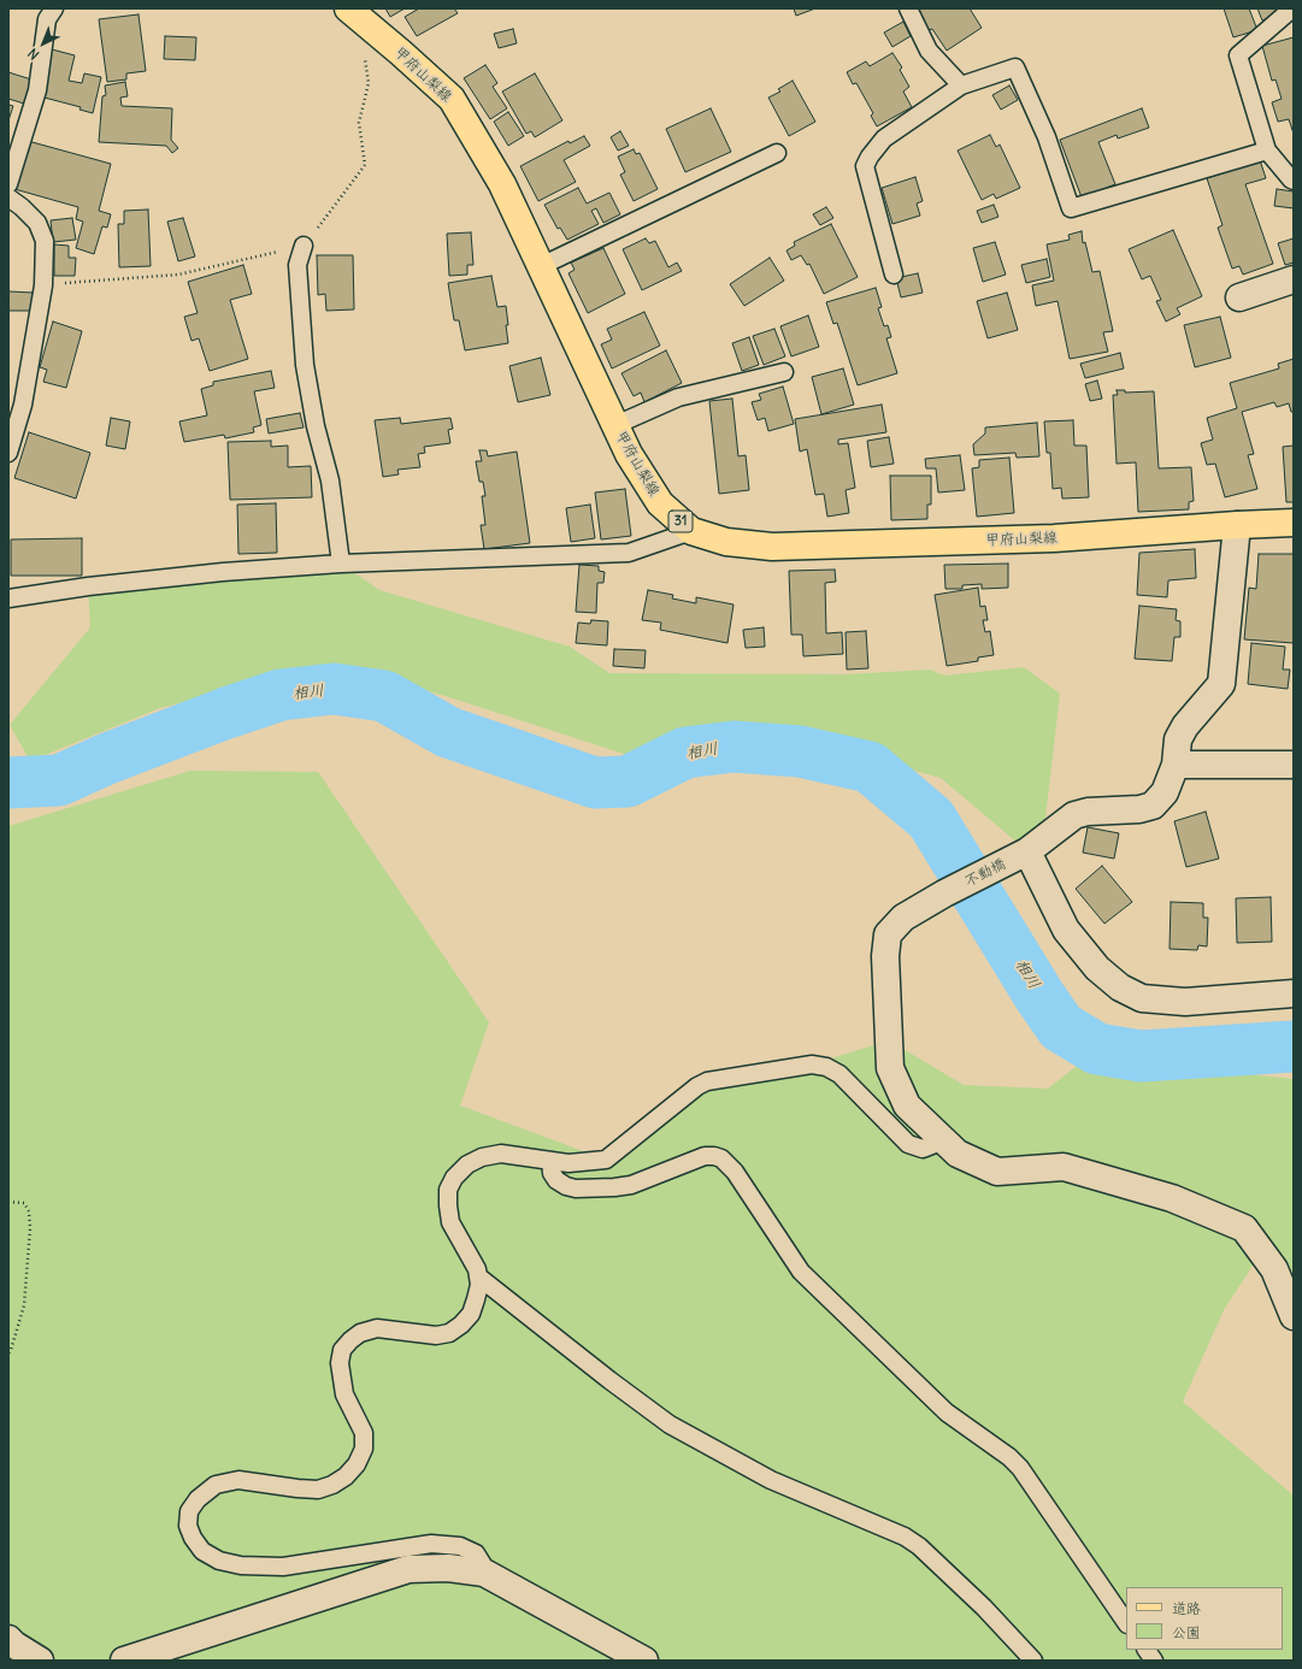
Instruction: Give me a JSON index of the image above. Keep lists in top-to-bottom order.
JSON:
{
  "streets": {
    "main road": ["甲府山梨線", "31"],
    "street": ["不動橋"]
  },
  "crossings": [
    ["甲府山梨線", "不動橋"]
  ],
  "water": ["相川"],
  "legend": ["道路", "公園"],
  "north": "bottom left"
}
